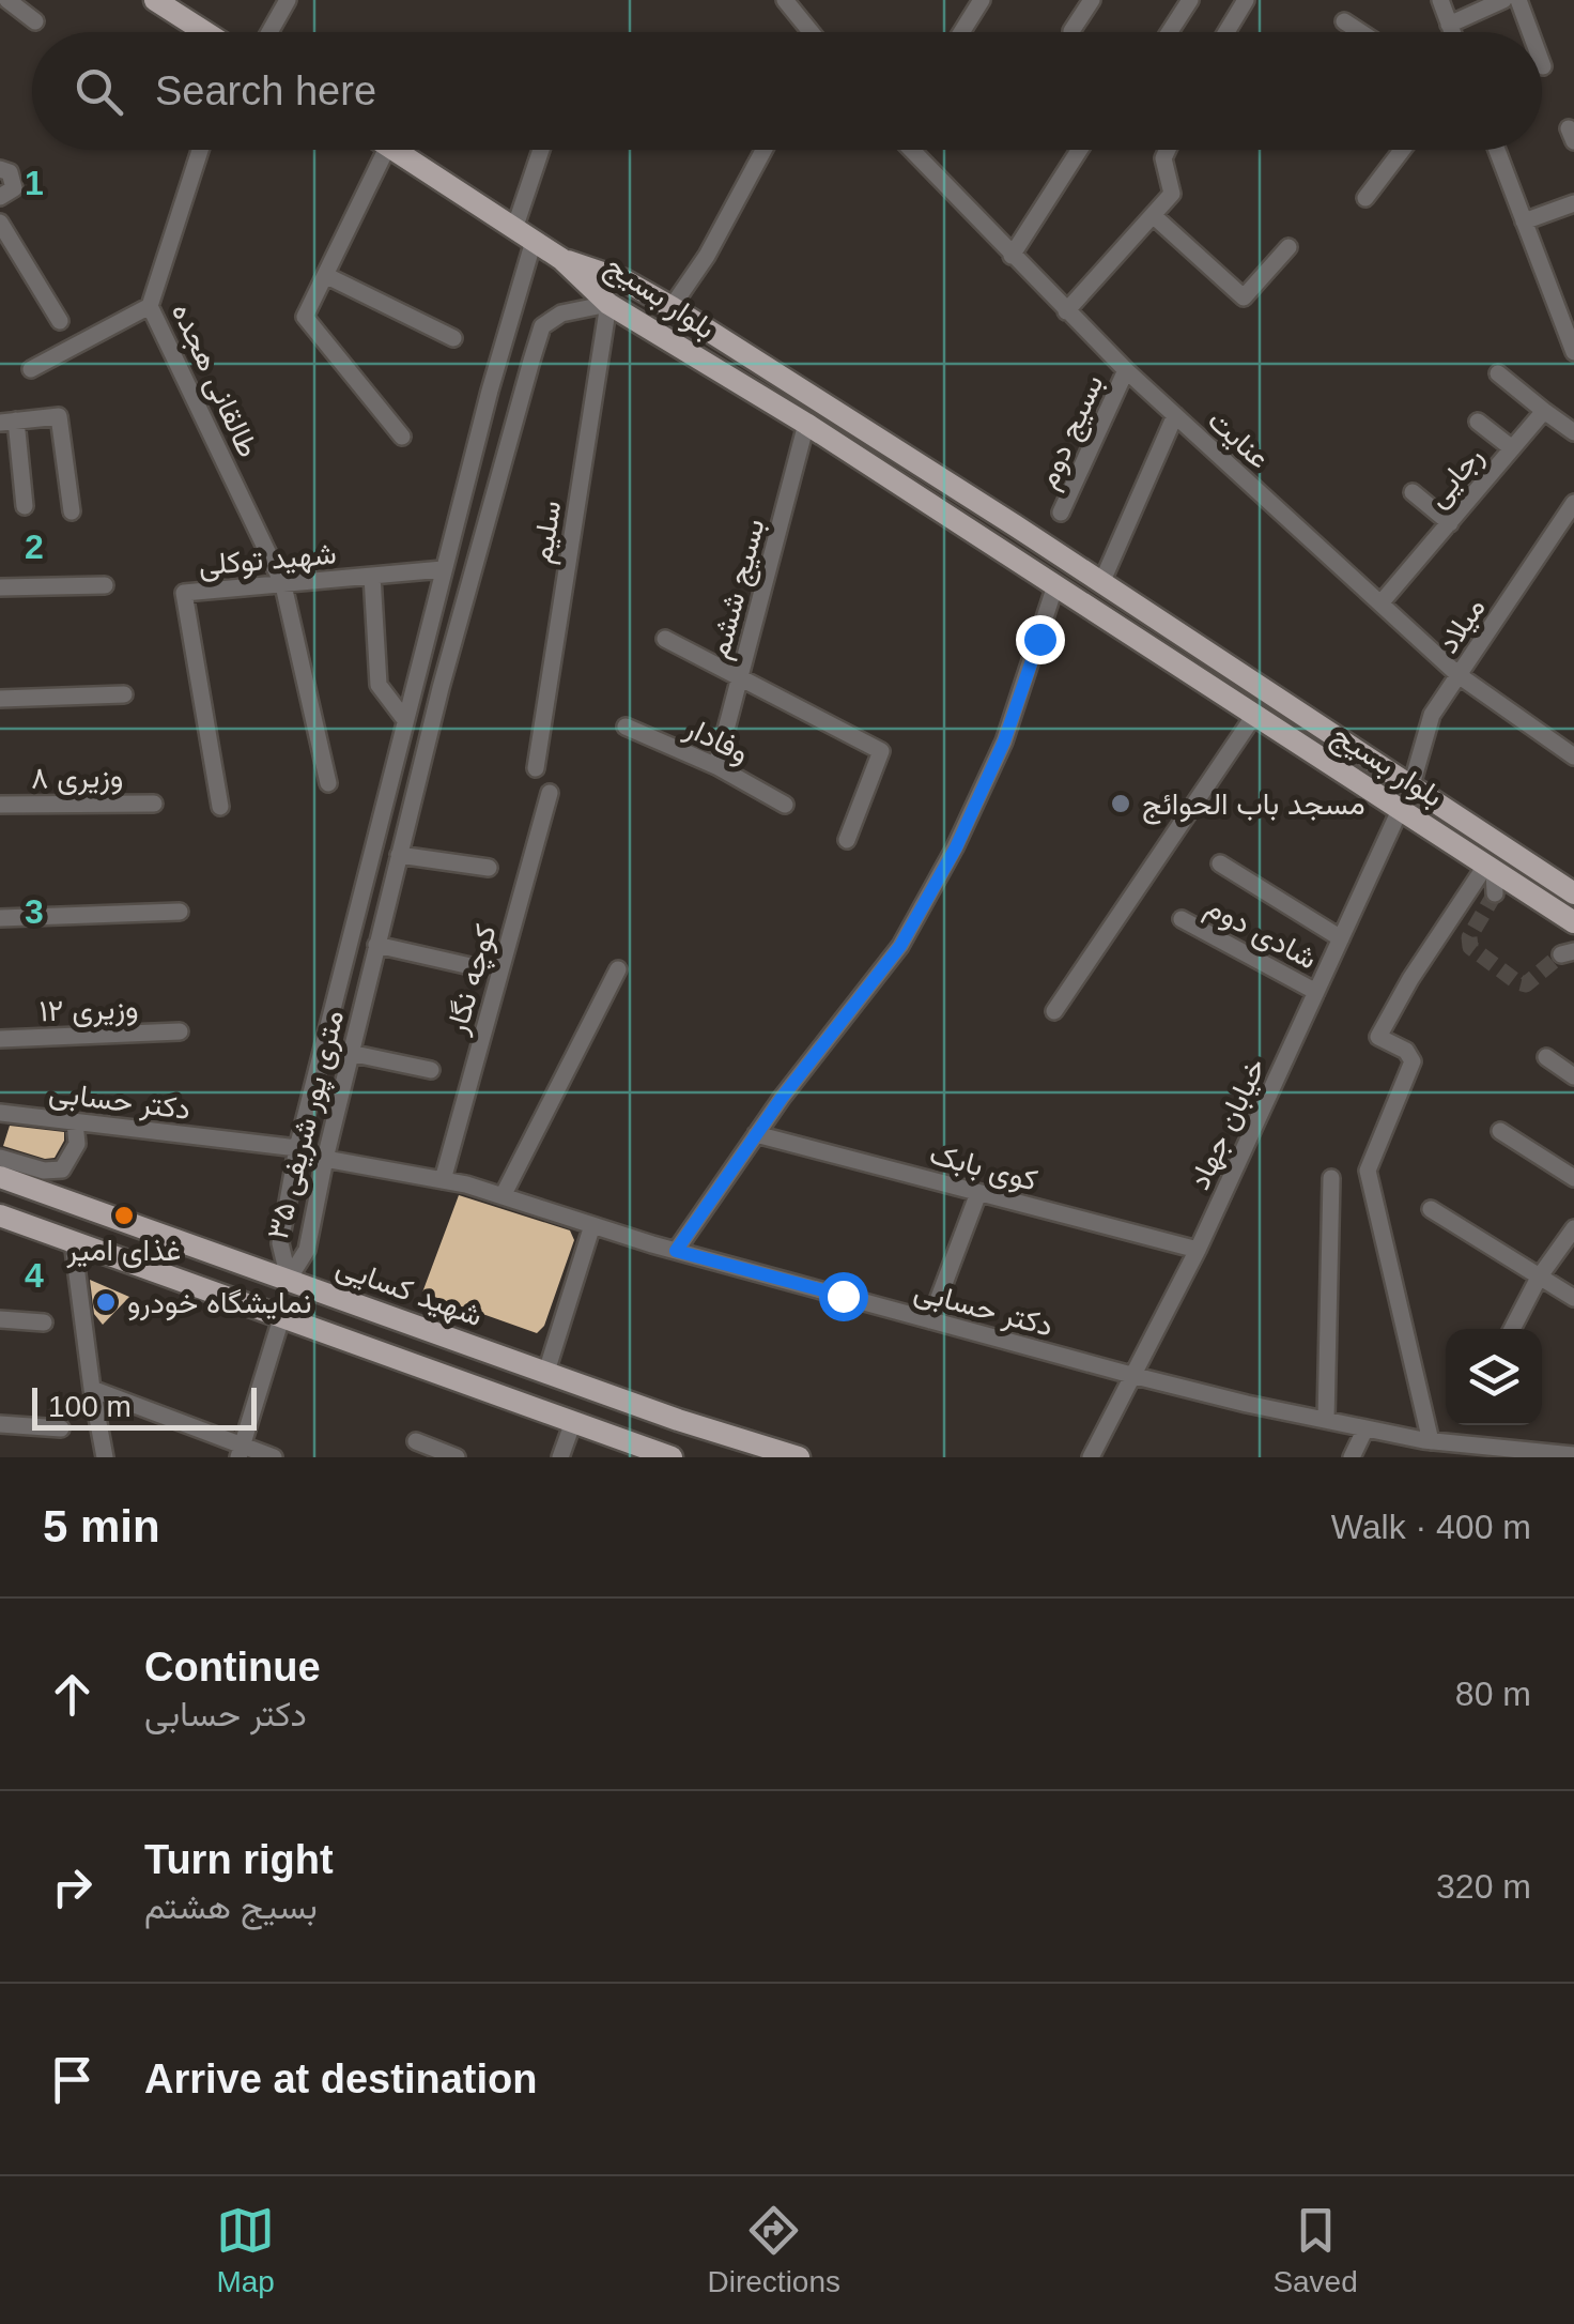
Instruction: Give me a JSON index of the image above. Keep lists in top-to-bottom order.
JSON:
{
  "streets": {
    "main road": ["بلوار بسیج", "شهید کسایی"],
    "street": [
      "طالقانی هجده",
      "بسيج دوم",
      "عنایت",
      "رجایی",
      "سلیم",
      "شهید توکلی",
      "بسیج ششم",
      "میلاد",
      "وفادار",
      "وزیری ۸",
      "شادی دوم",
      "کوچه نگار",
      "وزيری ۱۲",
      "دکتر حسابی",
      "خیابان جهاد",
      "۳۵ متری پور شریفی",
      "کوی بابک"
    ]
  },
  "crossings": [
    ["بلوار بسیج", "سلیم"],
    ["بلوار بسیج", "بسیج ششم"],
    ["بلوار بسیج", "میلاد"],
    ["بلوار بسیج", "خیابان جهاد"],
    ["بلوار بسیج", "۳۵ متری پور شریفی"],
    ["طالقانی هجده", "شهید توکلی"],
    ["بسيج دوم", "عنایت"],
    ["عنایت", "رجایی"],
    ["عنایت", "میلاد"],
    ["سلیم", "۳۵ متری پور شریفی"],
    ["شهید توکلی", "۳۵ متری پور شریفی"],
    ["بسیج ششم", "وفادار"],
    ["شادی دوم", "خیابان جهاد"],
    ["کوچه نگار", "دکتر حسابی"],
    ["دکتر حسابی", "خیابان جهاد"],
    ["دکتر حسابی", "۳۵ متری پور شریفی"],
    ["خیابان جهاد", "کوی بابک"],
    ["۳۵ متری پور شریفی", "شهید کسایی"]
  ],
  "places": ["مسجد باب الحوائج", "غذای امیر", "نمایشگاه خودرو"],
  "scale_bar": "100 m",
  "page": {
    "search": "Search here",
    "scale": "100 m",
    "heading": ["5 min", "Walk · 400 m"],
    "list": [
      ["Continue", "دکتر حسابی", "80 m"],
      ["Turn right", "بسیج هشتم", "320 m"],
      "Arrive at destination"
    ],
    "nav": ["Map", "Directions", "Saved"]
  },
  "grid": {
    "rows": [
      "1",
      "2",
      "3",
      "4"
    ]
  }
}
